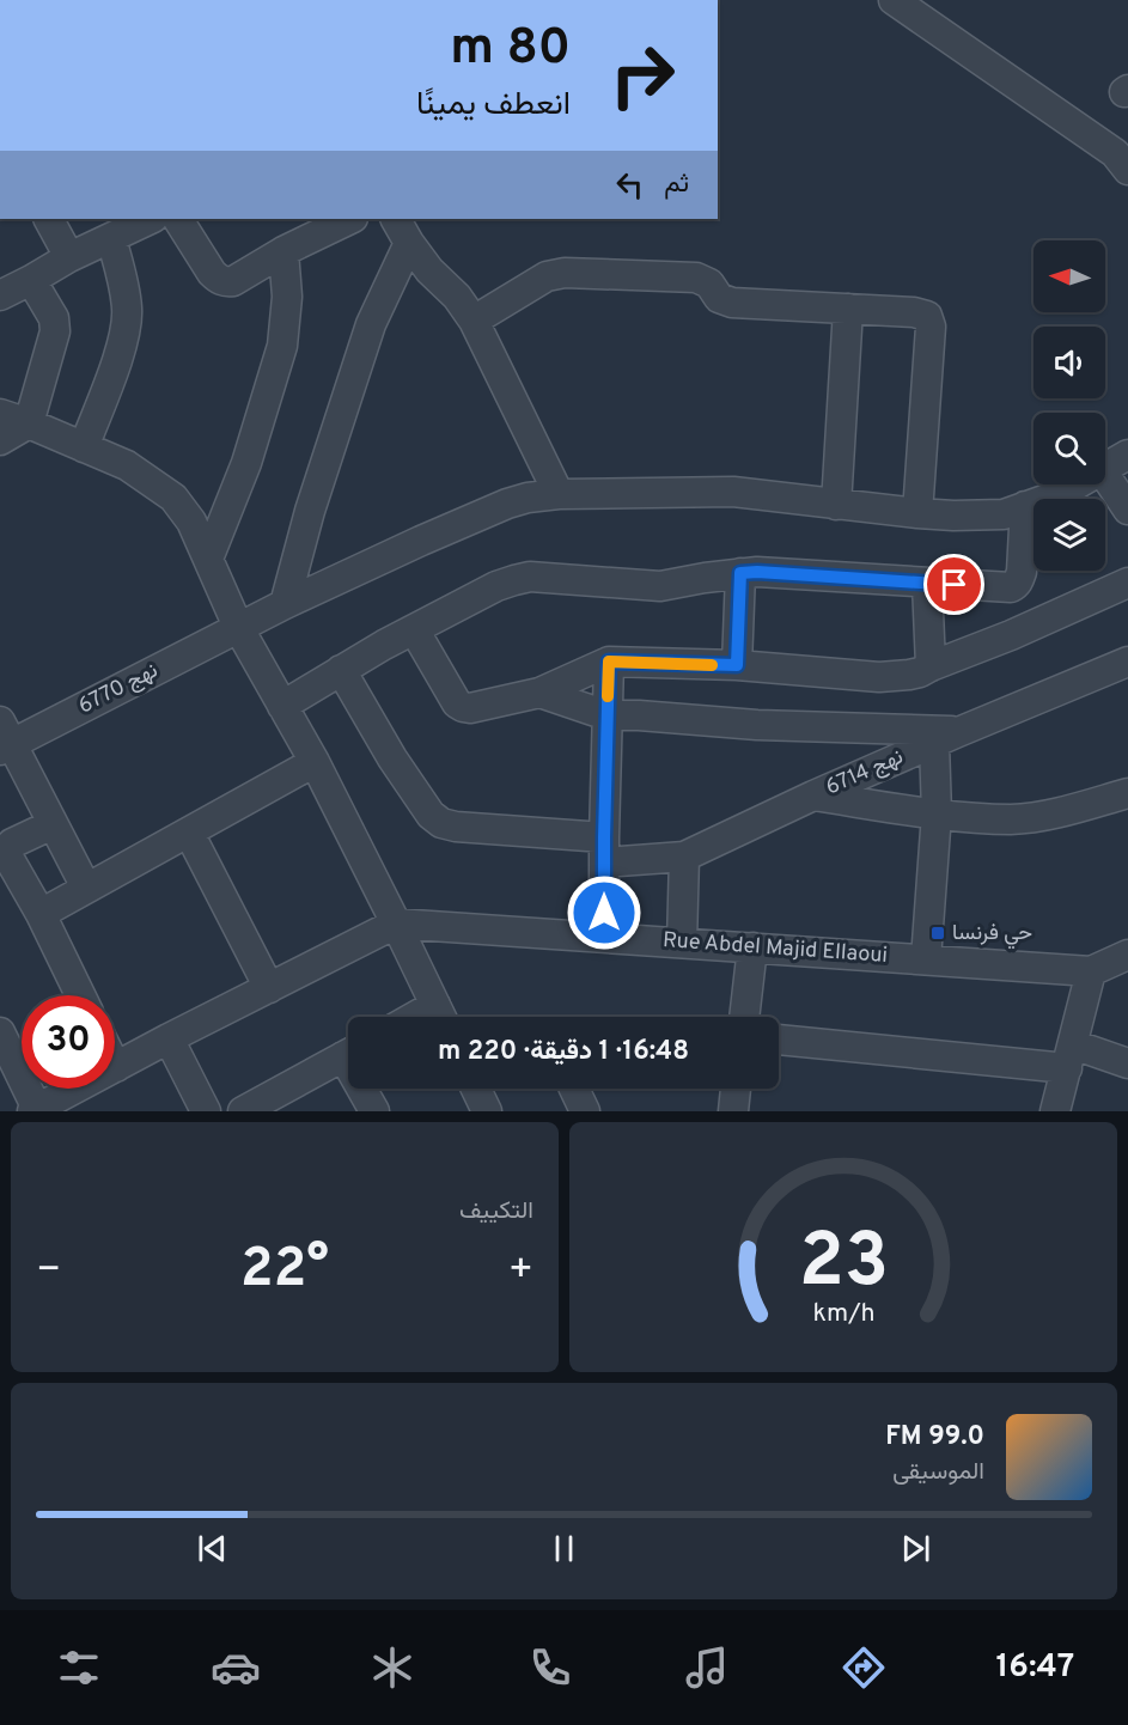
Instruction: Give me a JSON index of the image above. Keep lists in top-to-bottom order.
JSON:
{
  "streets": {
    "street": ["نهج 6770", "نهج 6714", "Rue Abdel Majid Ellaoui"]
  },
  "places": {
    "transit": ["حي فرنسا"]
  },
  "north": "left",
  "page": {
    "turn": ["80 m", "انعطف يمينًا"],
    "then": "ثم",
    "limit": "30",
    "trip": "16:48 · 1 دقيقة · 220 m",
    "tile": "التكييف",
    "heat": ["−", "22°", "+"],
    "song": ["99.0 FM", "الموسيقى"],
    "tabs": "16:47",
    "gauge": ["23", "km/h"]
  }
}
